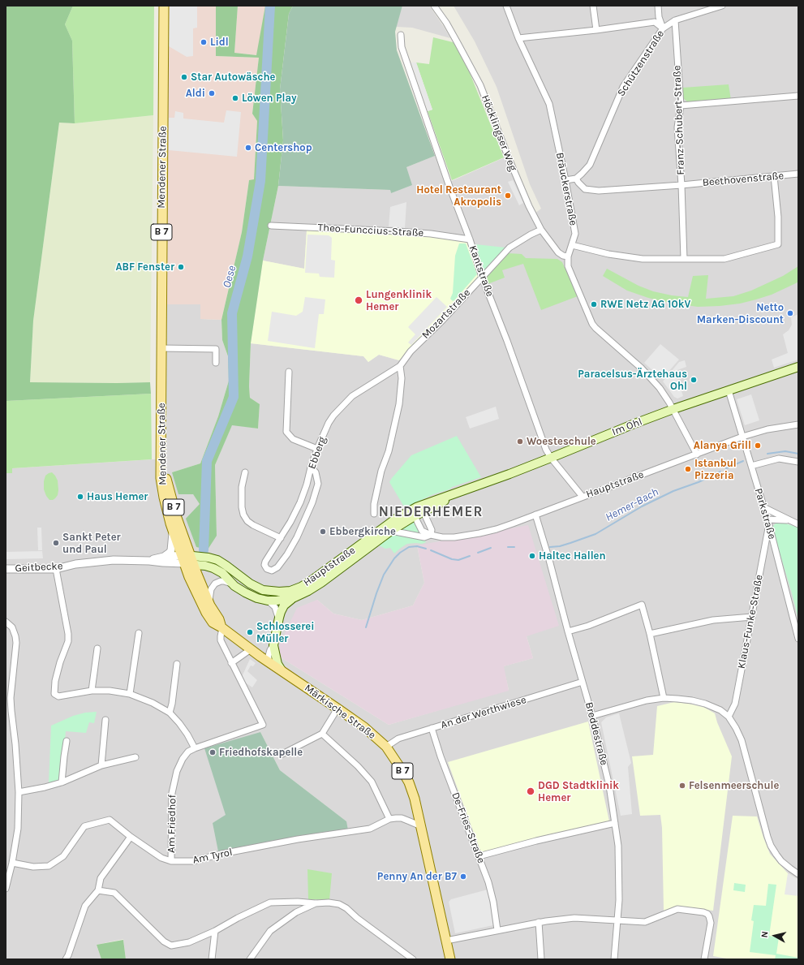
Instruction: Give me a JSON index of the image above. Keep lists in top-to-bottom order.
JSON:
{
  "streets": {
    "main road": [
      "Mendener Straße",
      "B 7",
      "Im Ohl",
      "Hauptstraße",
      "Märkische Straße"
    ],
    "street": [
      "Schützenstraße",
      "Franz-Schubert-Straße",
      "Höcklingser Weg",
      "Beethovenstraße",
      "Bräuckerstraße",
      "Theo-Funccius-Straße",
      "Kantstraße",
      "Mozartstraße",
      "Ebberg",
      "Parkstraße",
      "Geitbecke",
      "Klaus-Funke-Straße",
      "An der Werthwiese",
      "Breddestraße",
      "Am Friedhof",
      "De-Fries-Straße",
      "Am Tyrol"
    ]
  },
  "crossings": [
    ["Schützenstraße", "Franz-Schubert-Straße"],
    ["Schützenstraße", "Beethovenstraße"],
    ["Franz-Schubert-Straße", "Beethovenstraße"],
    ["Höcklingser Weg", "Bräuckerstraße"],
    ["Höcklingser Weg", "Mozartstraße"],
    ["Mendener Straße", "Hauptstraße"],
    ["Mendener Straße", "Geitbecke"],
    ["Mendener Straße", "Märkische Straße"],
    ["Bräuckerstraße", "Im Ohl"],
    ["Bräuckerstraße", "Hauptstraße"],
    ["Theo-Funccius-Straße", "Kantstraße"],
    ["Kantstraße", "Mozartstraße"],
    ["Kantstraße", "Im Ohl"],
    ["Kantstraße", "Hauptstraße"],
    ["Mozartstraße", "Ebberg"],
    ["Im Ohl", "Hauptstraße"],
    ["Im Ohl", "Parkstraße"],
    ["Hauptstraße", "Parkstraße"],
    ["Hauptstraße", "Geitbecke"],
    ["Hauptstraße", "Märkische Straße"],
    ["Hauptstraße", "Breddestraße"],
    ["Parkstraße", "Klaus-Funke-Straße"],
    ["Geitbecke", "Märkische Straße"],
    ["Märkische Straße", "An der Werthwiese"],
    ["Märkische Straße", "Am Tyrol"],
    ["An der Werthwiese", "Breddestraße"],
    ["An der Werthwiese", "De-Fries-Straße"],
    ["Am Friedhof", "Am Tyrol"]
  ],
  "districts": ["NIEDERHEMER"],
  "water": ["Oese", "Hemer-Bach"],
  "places": [
    "Lidl",
    "Star Autowäsche",
    "Aldi",
    "Löwen Play",
    "Centershop",
    "Hotel Restaurant Akropolis",
    "ABF Fenster",
    "Lungenklinik Hemer",
    "RWE Netz AG 10kV",
    "Netto Marken-Discount",
    "Paracelsus-Ärztehaus Ohl",
    "Woesteschule",
    "Alanya Grill",
    "Istanbul Pizzeria",
    "Haus Hemer",
    "Ebbergkirche",
    "Sankt Peter und Paul",
    "Haltec Hallen",
    "Schlosserei Müller",
    "Friedhofskapelle",
    "Felsenmeerschule",
    "DGD Stadtklinik Hemer",
    "Penny An der B7"
  ],
  "north": "left"
}
